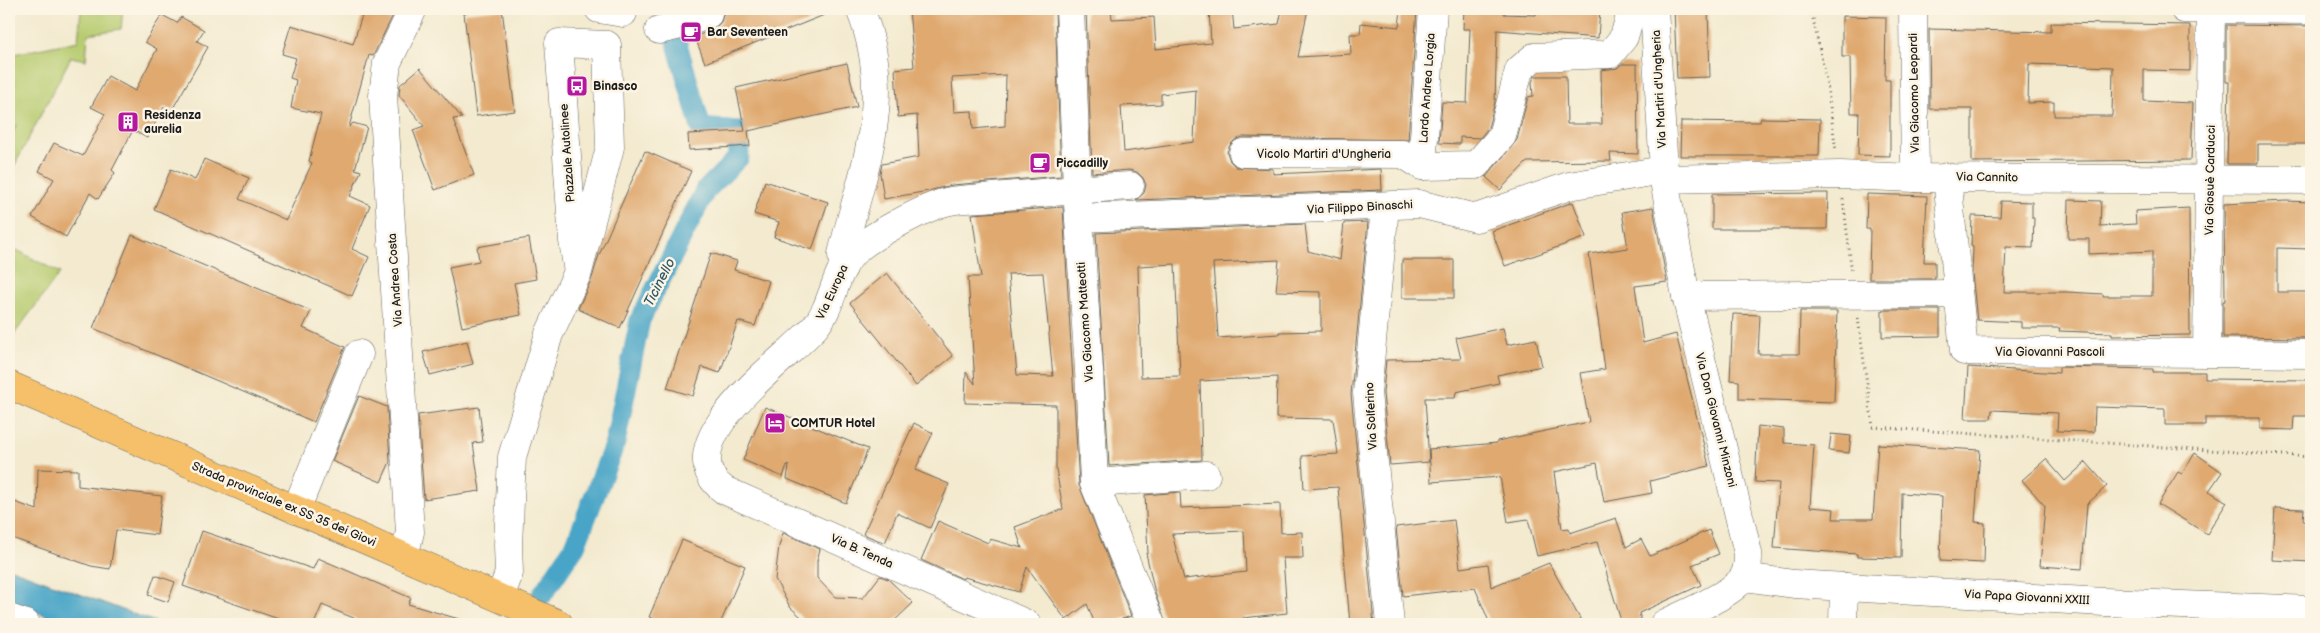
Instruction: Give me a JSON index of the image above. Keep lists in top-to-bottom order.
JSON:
{
  "streets": {
    "main road": ["Strada provinciale ex SS 35 dei Giovi"],
    "street": [
      "Lardo Andrea Lorgia",
      "Via Martiri d'Ungheria",
      "Via Giacomo Leopardi",
      "Piazzale Autolinee",
      "Vicolo Martiri d'Ungheria",
      "Via Cannito",
      "Via Giosuè Carducci",
      "Via Filippo Binaschi",
      "Via Andrea Costa",
      "Via Europa",
      "Via Giacomo Matteotti",
      "Via Giovanni Pascoli",
      "Via Solferino",
      "Via Don Giovanni Minzoni",
      "Via B. Tenda",
      "Via Papa Giovanni XXIII"
    ]
  },
  "crossings": [
    ["Lardo Andrea Lorgia", "Vicolo Martiri d'Ungheria"],
    ["Via Martiri d'Ungheria", "Via Cannito"],
    ["Via Martiri d'Ungheria", "Via Filippo Binaschi"],
    ["Via Martiri d'Ungheria", "Via Don Giovanni Minzoni"],
    ["Via Giacomo Leopardi", "Via Cannito"],
    ["Piazzale Autolinee", "Strada provinciale ex SS 35 dei Giovi"],
    ["Via Cannito", "Via Giosuè Carducci"],
    ["Via Cannito", "Via Filippo Binaschi"],
    ["Via Cannito", "Via Giovanni Pascoli"],
    ["Via Cannito", "Via Don Giovanni Minzoni"],
    ["Via Giosuè Carducci", "Via Giovanni Pascoli"],
    ["Via Filippo Binaschi", "Via Giacomo Matteotti"],
    ["Via Filippo Binaschi", "Via Solferino"],
    ["Via Filippo Binaschi", "Via Don Giovanni Minzoni"],
    ["Via Andrea Costa", "Strada provinciale ex SS 35 dei Giovi"],
    ["Via Europa", "Via Giacomo Matteotti"],
    ["Via Europa", "Via B. Tenda"],
    ["Via Don Giovanni Minzoni", "Via Papa Giovanni XXIII"]
  ],
  "water": ["Ticinello"],
  "places": {
    "cafe": ["Bar Seventeen", "Piccadilly"],
    "bus stop": ["Binasco"],
    "building": ["Residenza aurelia"],
    "hotel": ["COMTUR Hotel"]
  }
}
